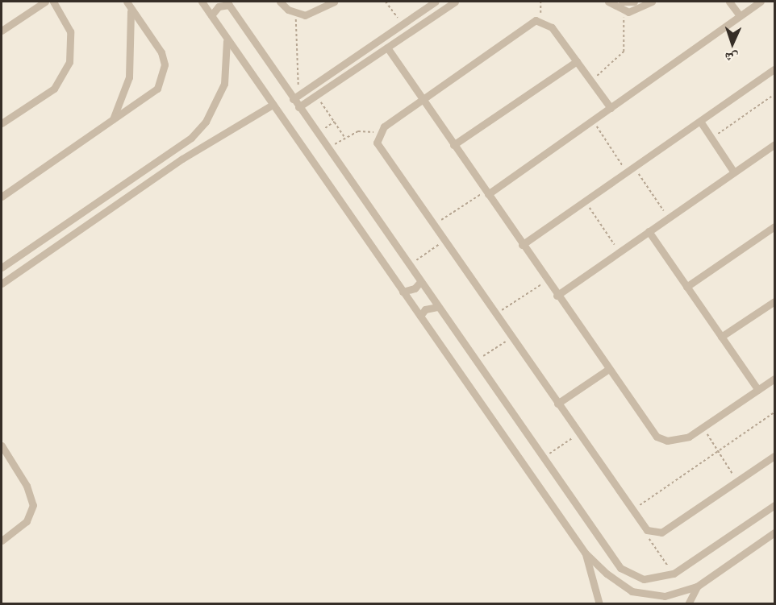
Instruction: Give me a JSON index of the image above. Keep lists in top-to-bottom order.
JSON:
{
  "north": "bottom"
}
